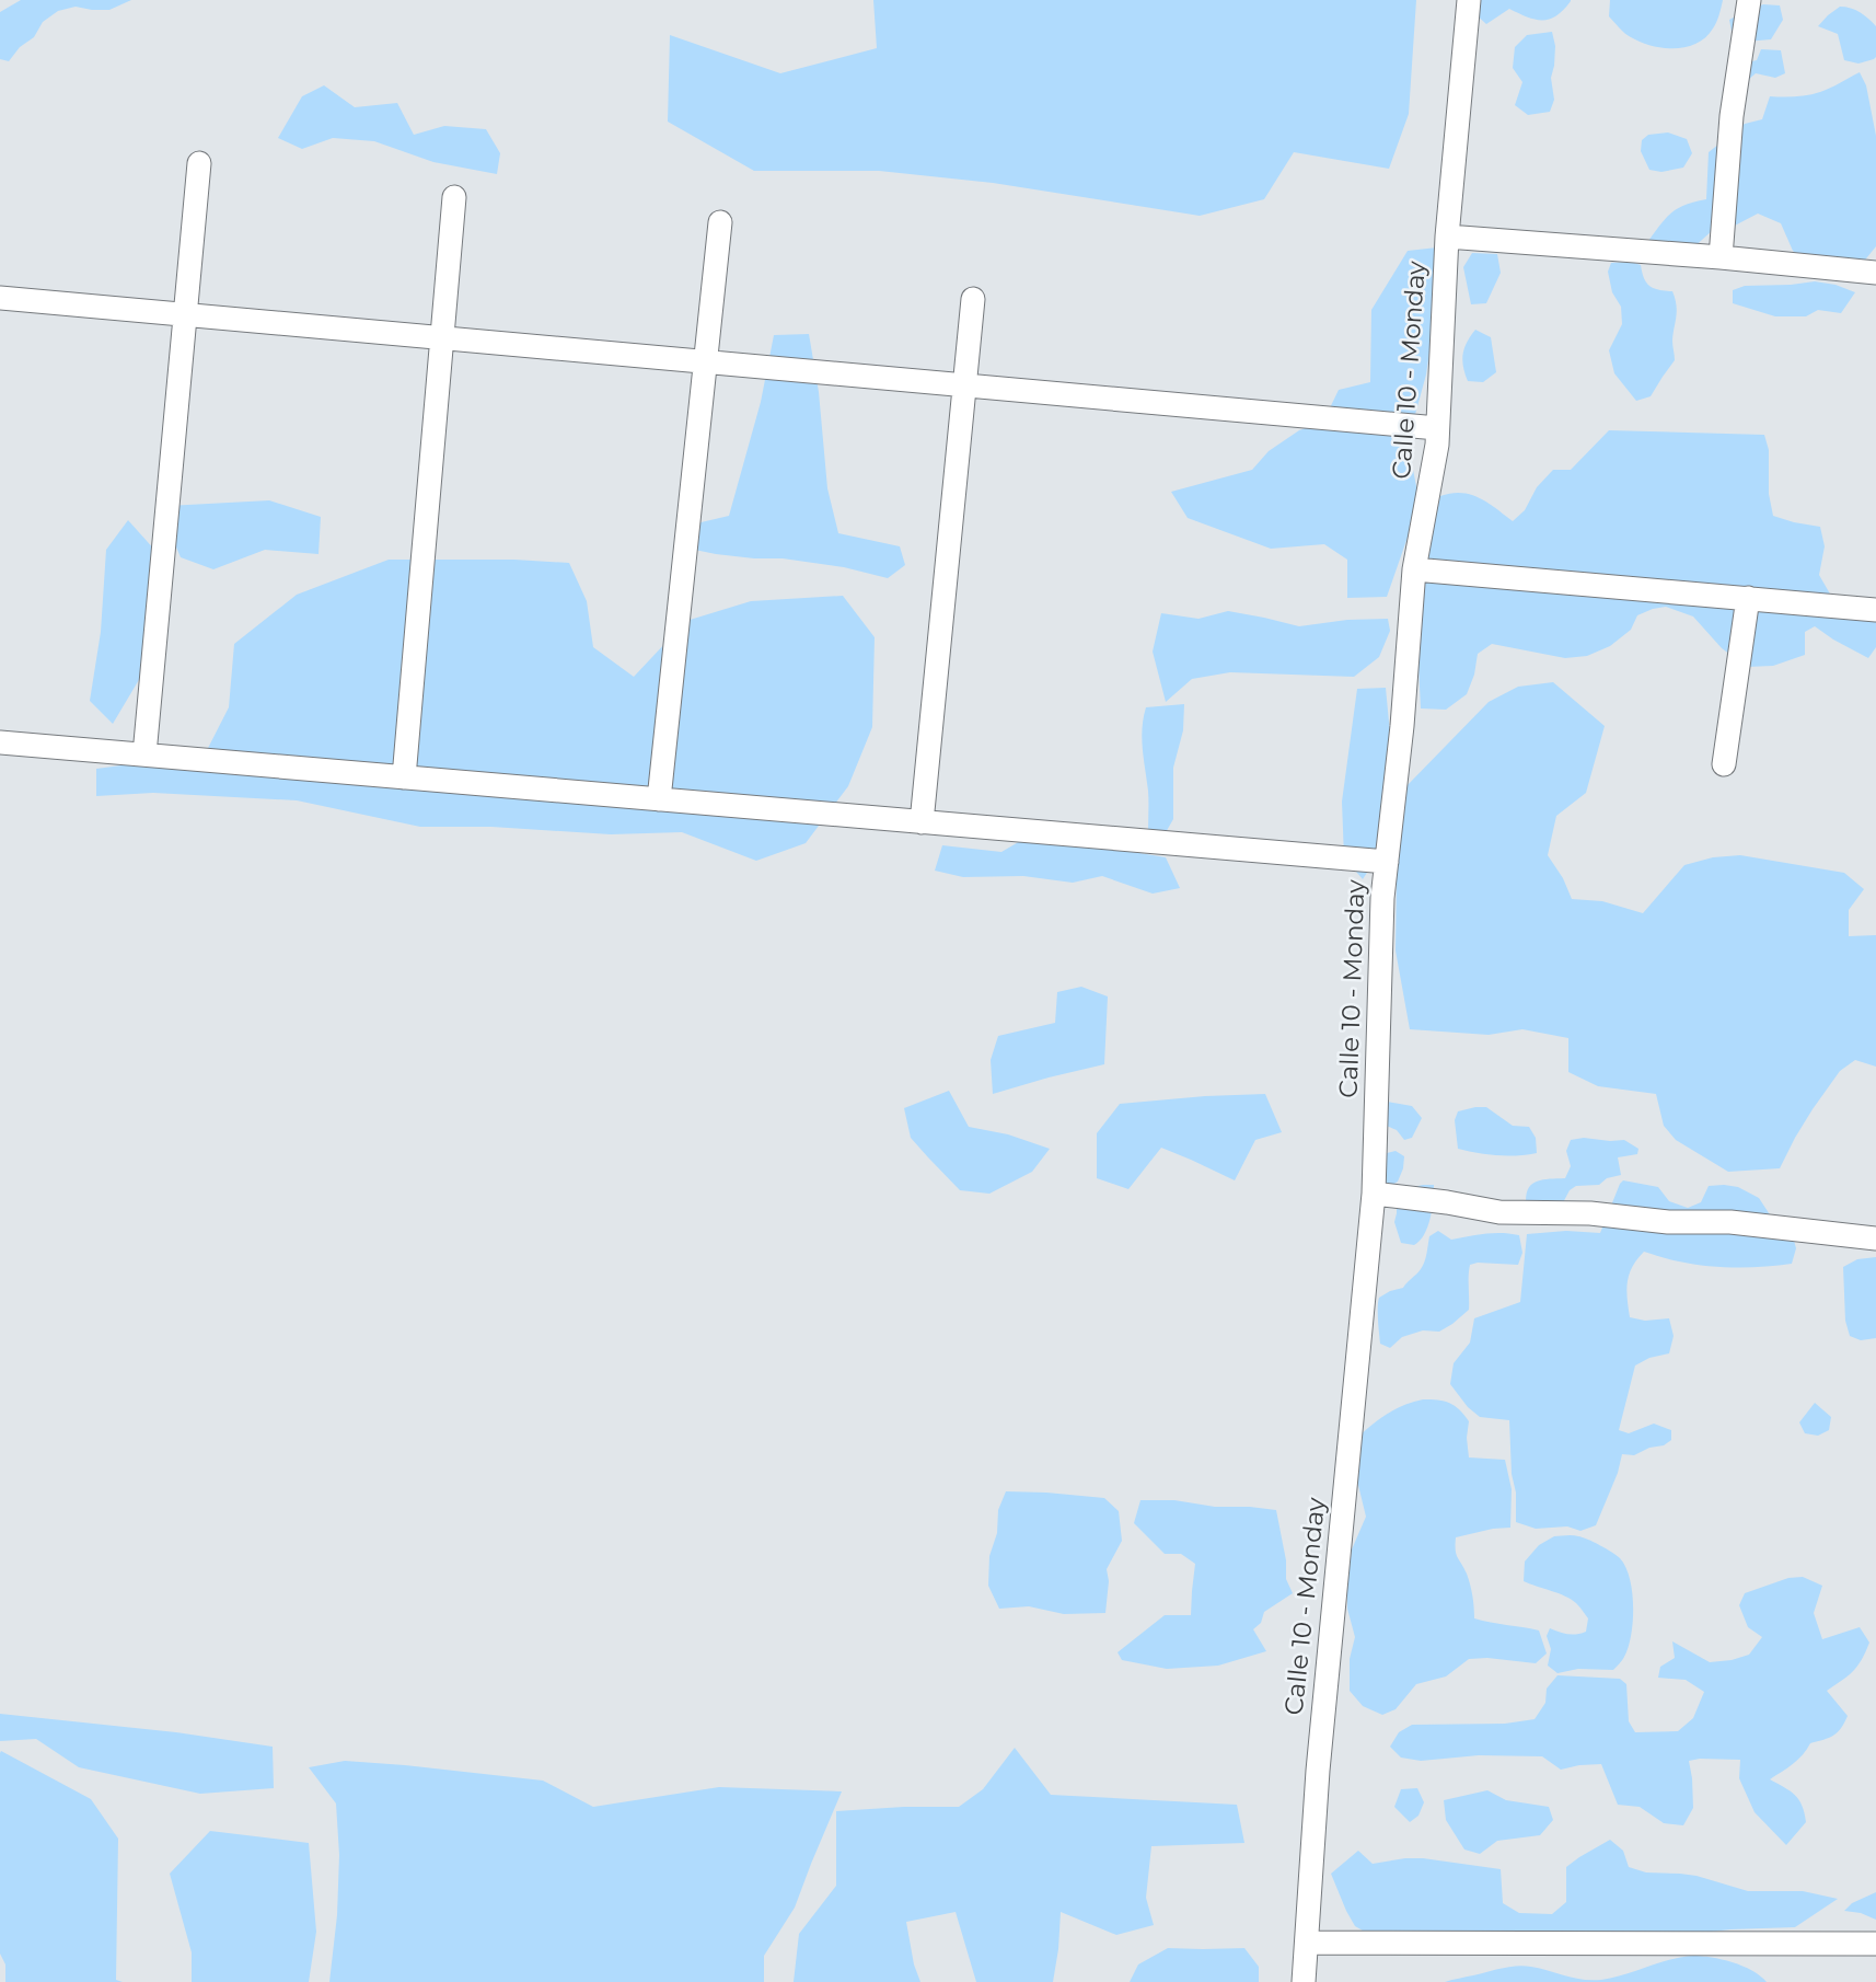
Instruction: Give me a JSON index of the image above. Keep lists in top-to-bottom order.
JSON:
{
  "streets": {
    "street": ["Calle 10 - Monday"]
  }
}
